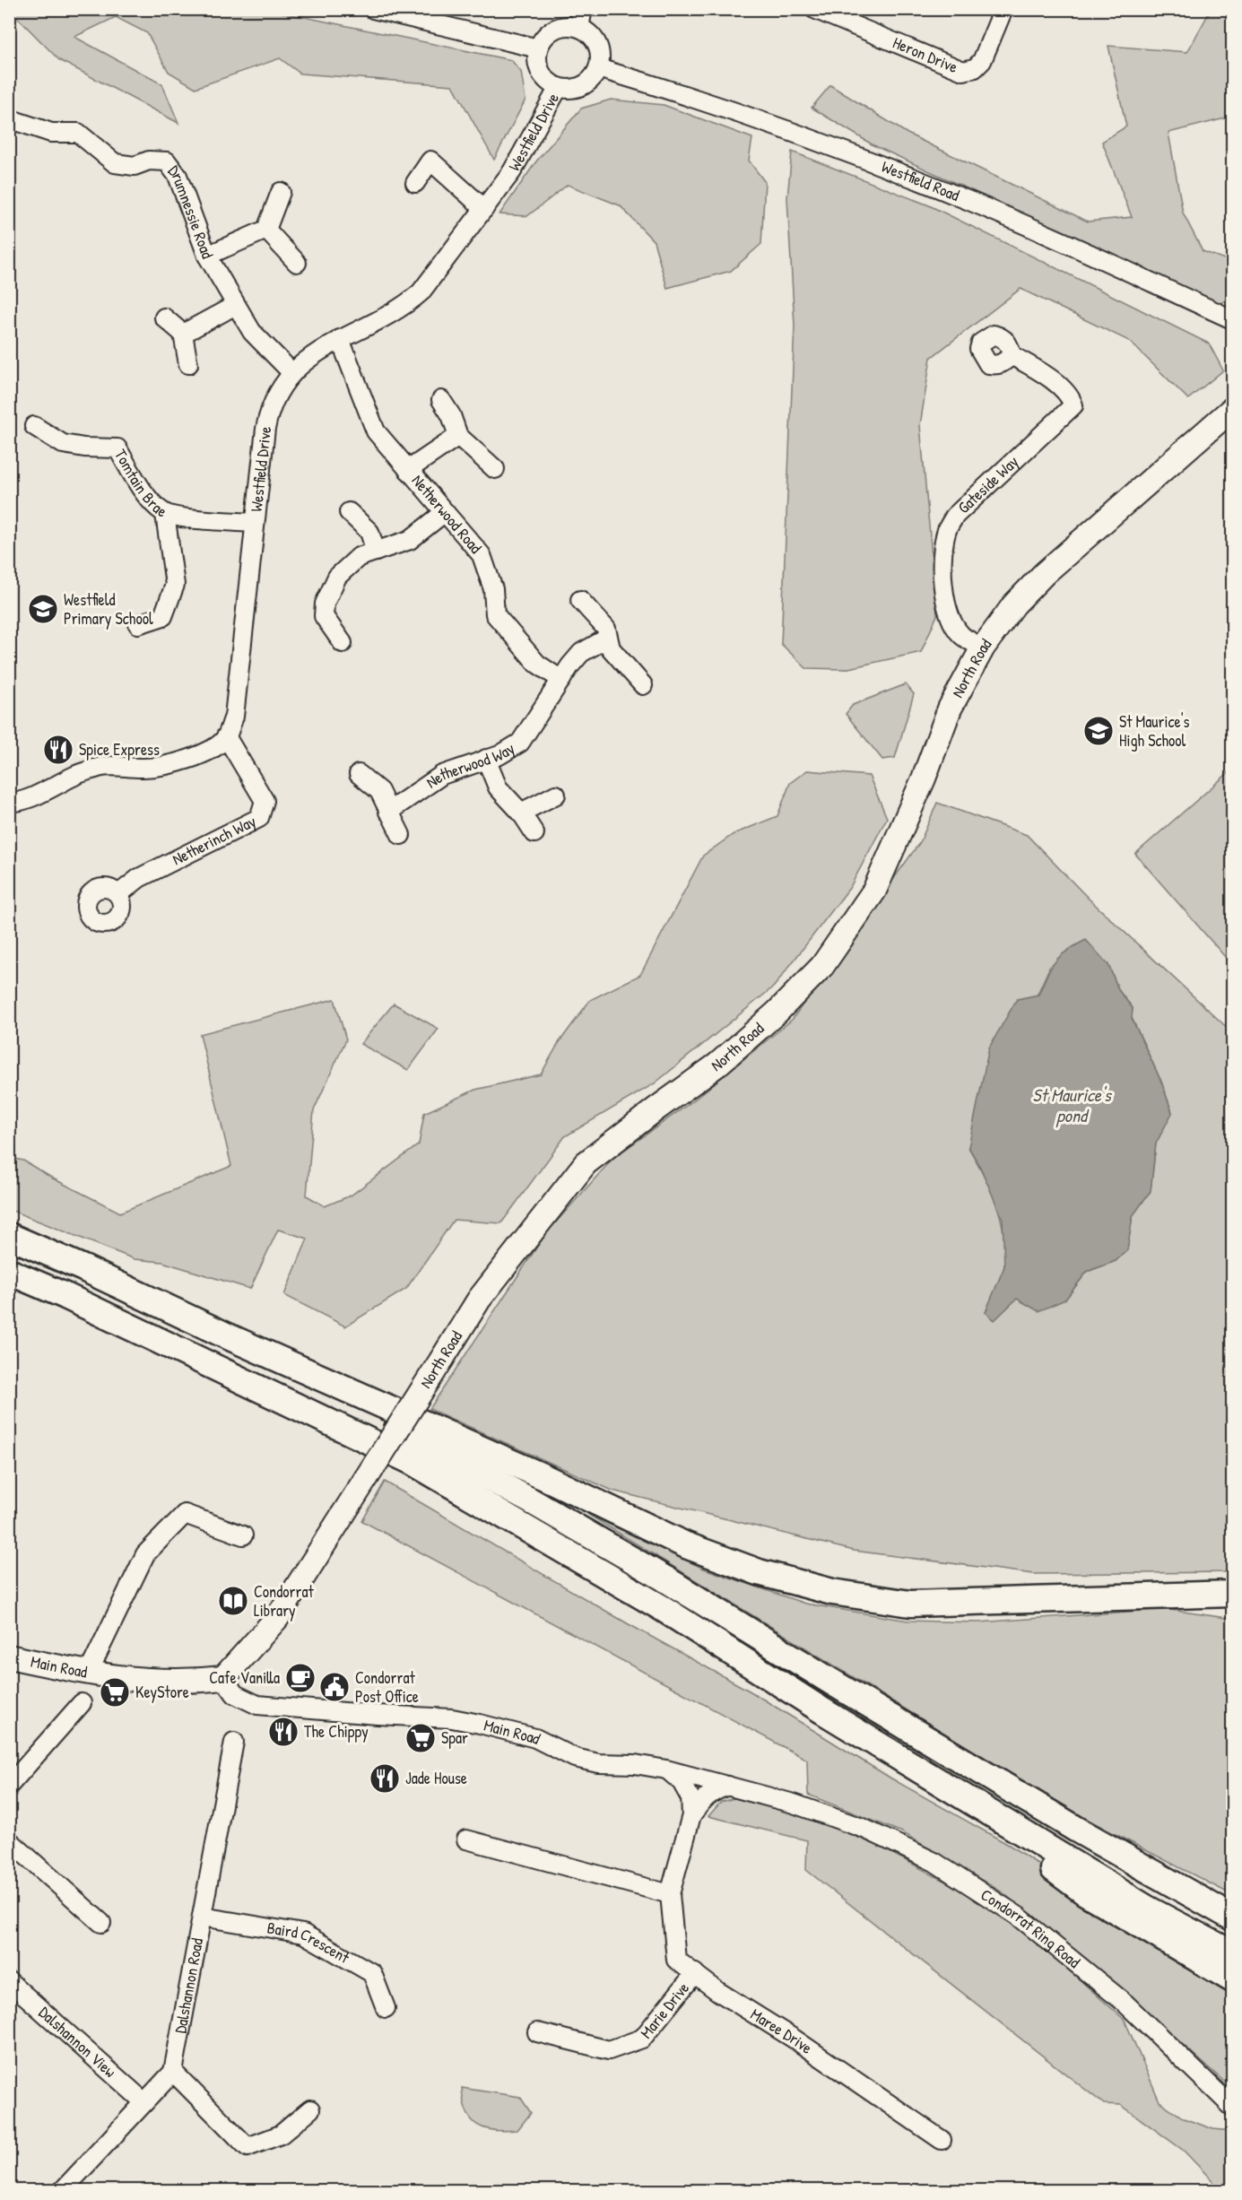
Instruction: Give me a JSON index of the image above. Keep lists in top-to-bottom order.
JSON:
{
  "streets": {
    "main road": ["North Road", "Main Road"],
    "street": [
      "Heron Drive",
      "Westfield Drive",
      "Westfield Road",
      "Drumnessie Road",
      "Tomtain Brae",
      "Gateside Way",
      "Netherwood Road",
      "Netherwood Way",
      "Netherinch Way",
      "Condorrat Ring Road",
      "Baird Crescent",
      "Dalshannon Road",
      "Marie Drive",
      "Maree Drive",
      "Dalshannon View"
    ]
  },
  "crossings": [
    ["Westfield Drive", "Westfield Road"],
    ["Westfield Drive", "Drumnessie Road"],
    ["Westfield Drive", "Tomtain Brae"],
    ["Westfield Drive", "Netherwood Road"],
    ["Westfield Drive", "Netherinch Way"],
    ["Gateside Way", "North Road"],
    ["Netherwood Road", "Netherwood Way"],
    ["North Road", "Main Road"],
    ["Main Road", "Condorrat Ring Road"],
    ["Main Road", "Maree Drive"],
    ["Baird Crescent", "Dalshannon Road"],
    ["Marie Drive", "Maree Drive"]
  ],
  "water": ["St Maurice's pond"],
  "places": {
    "school or university": ["Westfield Primary School", "St Maurice's High School"],
    "restaurant": ["Spice Express", "The Chippy", "Jade House"],
    "library": ["Condorrat Library"],
    "cafe": ["Cafe Vanilla"],
    "public building": ["Condorrat Post Office"],
    "supermarket": ["KeyStore", "Spar"]
  }
}
